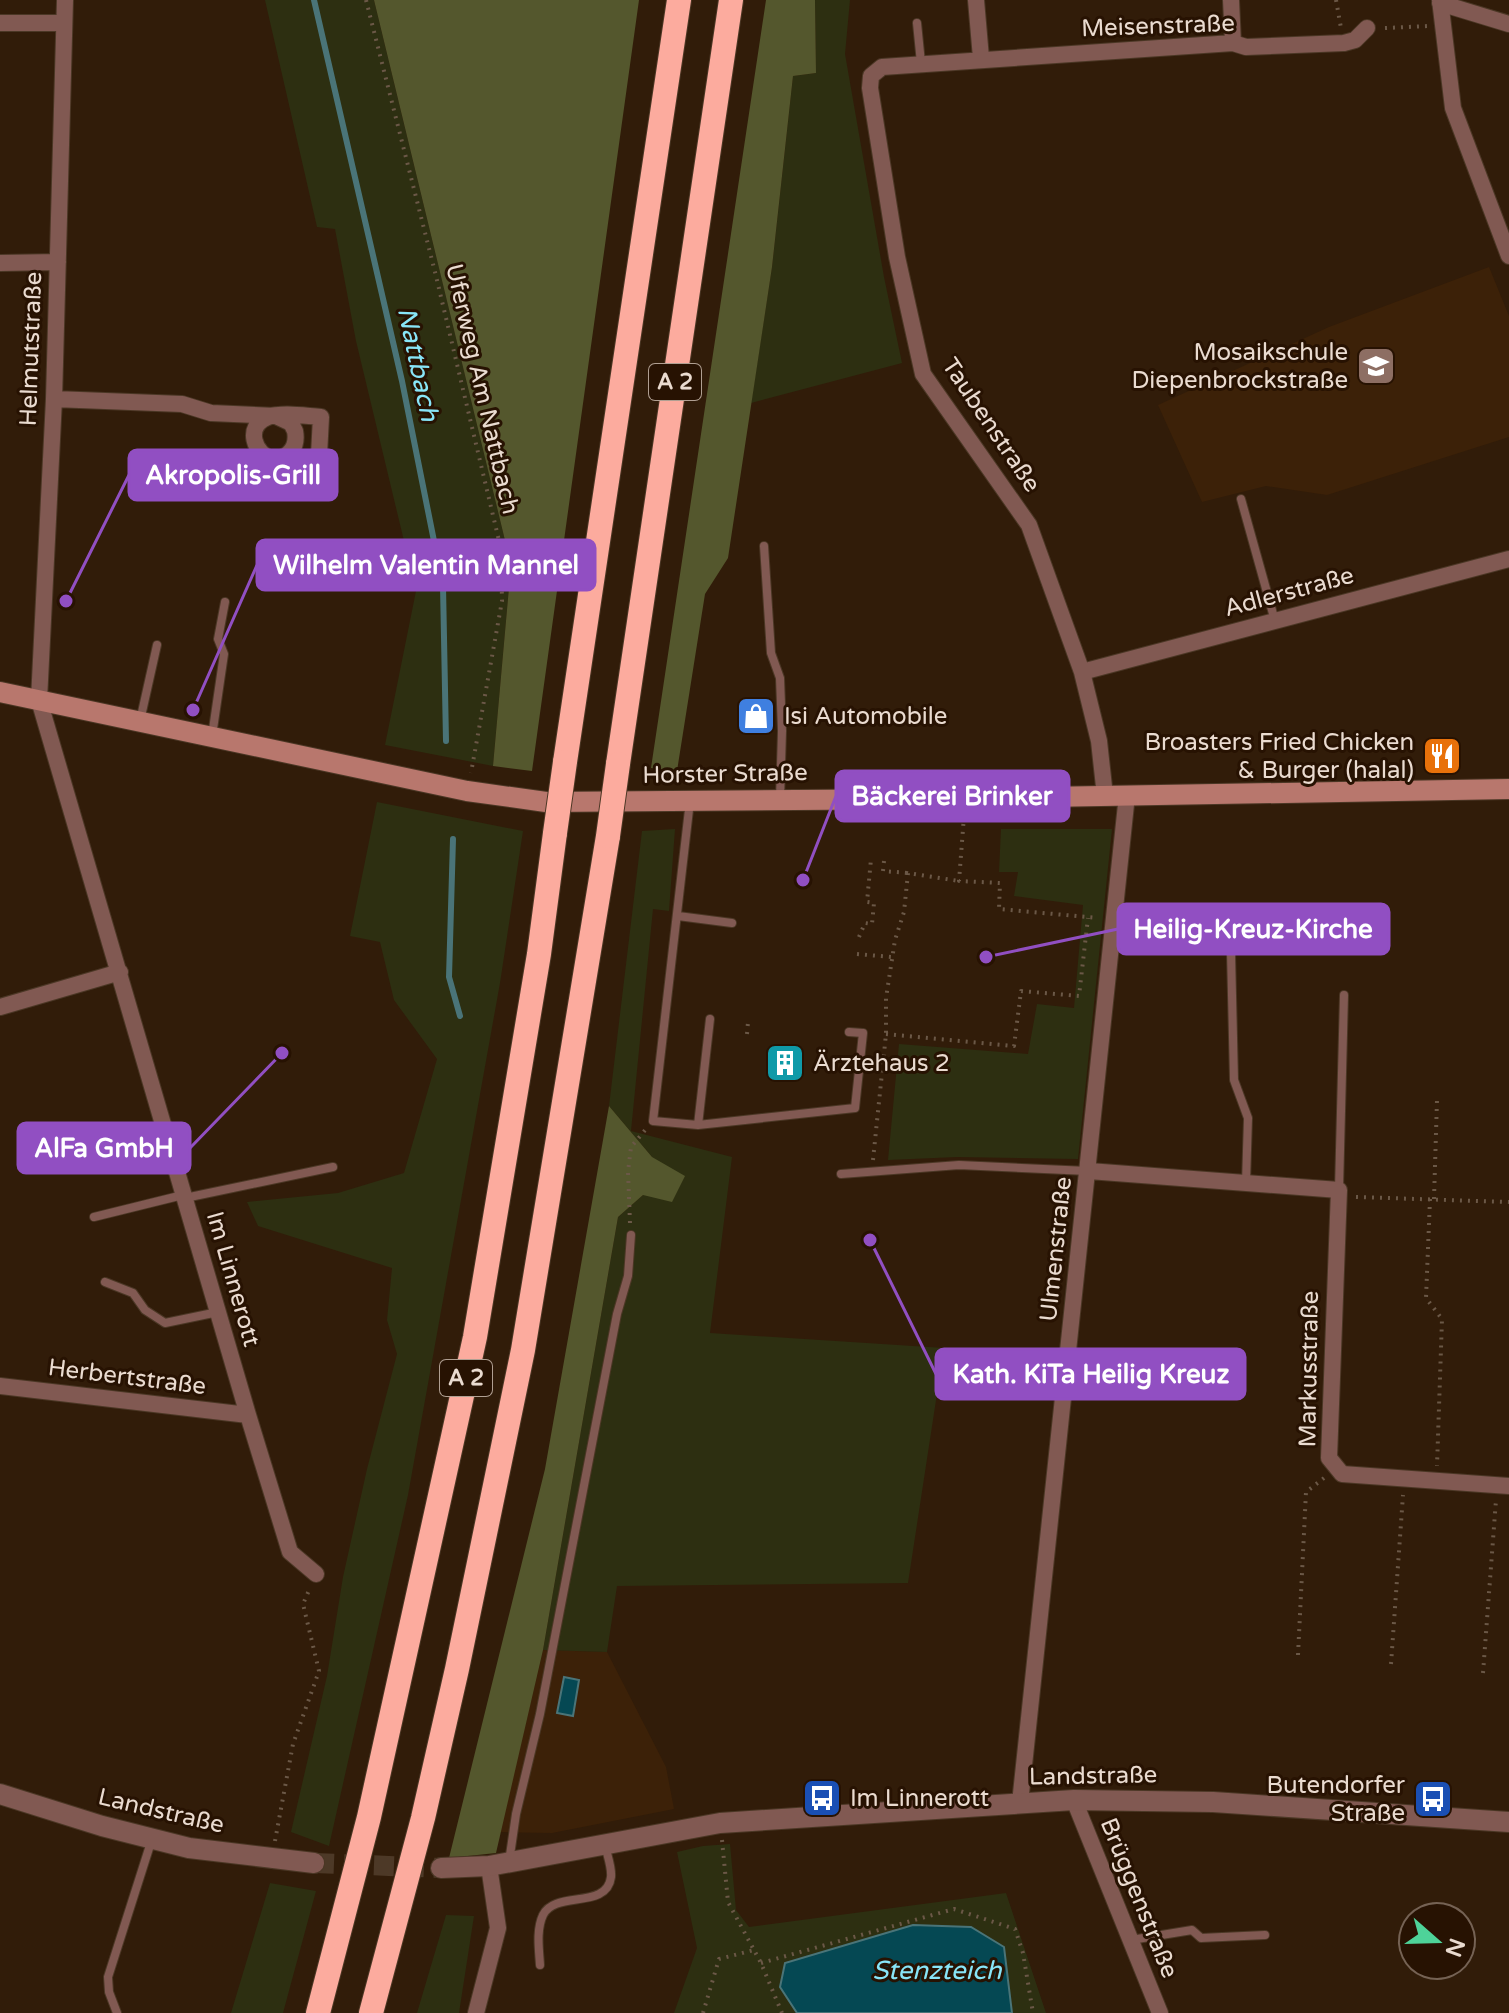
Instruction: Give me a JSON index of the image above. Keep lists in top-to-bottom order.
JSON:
{
  "streets": {
    "highway": ["A 2"],
    "main road": ["Horster Straße"],
    "street": [
      "Meisenstraße",
      "Helmutstraße",
      "Taubenstraße",
      "Adlerstraße",
      "Ulmenstraße",
      "Im Linnerott",
      "Markusstraße",
      "Herbertstraße",
      "Landstraße",
      "Brüggenstraße"
    ],
    "path": ["Uferweg Am Nattbach"]
  },
  "crossings": [
    ["Meisenstraße", "Taubenstraße"],
    ["Helmutstraße", "Horster Straße"],
    ["Helmutstraße", "Im Linnerott"],
    ["Uferweg Am Nattbach", "Horster Straße"],
    ["Taubenstraße", "Adlerstraße"],
    ["Taubenstraße", "Horster Straße"],
    ["Horster Straße", "Ulmenstraße"],
    ["Horster Straße", "Im Linnerott"],
    ["Ulmenstraße", "Landstraße"],
    ["Im Linnerott", "Herbertstraße"],
    ["Landstraße", "Brüggenstraße"]
  ],
  "water": ["Nattbach", "Stenzteich"],
  "places": {
    "school or university": ["Mosaikschule Diepenbrockstraße"],
    "other": [
      "Akropolis-Grill",
      "Wilhelm Valentin Mannel",
      "Bäckerei Brinker",
      "Heilig-Kreuz-Kirche",
      "AlFa GmbH",
      "Kath. KiTa Heilig Kreuz"
    ],
    "shop": ["Isi Automobile"],
    "restaurant": ["Broasters Fried Chicken & Burger (halal)"],
    "building": ["Ärztehaus 2"],
    "bus stop": ["Im Linnerott", "Butendorfer Straße"]
  },
  "north": "right"
}
